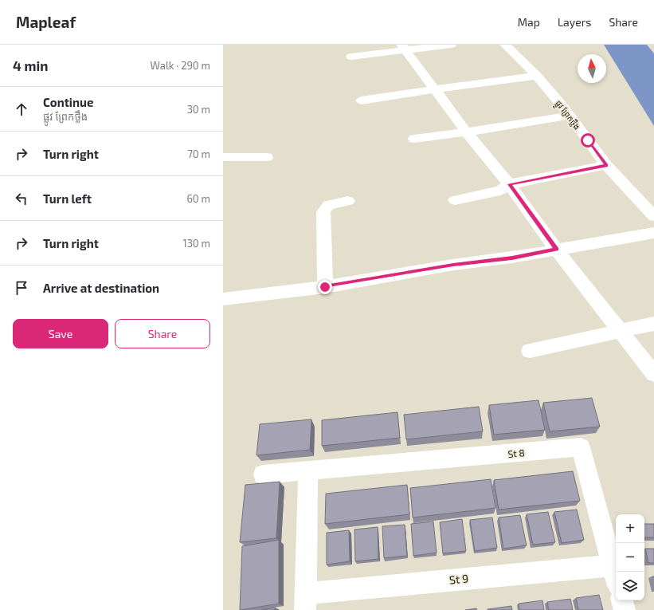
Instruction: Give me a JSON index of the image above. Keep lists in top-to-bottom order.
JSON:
{
  "streets": {
    "street": ["ផ្លូវ ព្រែកថ្លឹង", "St 8", "St 9"]
  },
  "crossings": [
    ["St 8", "St 9"]
  ],
  "north": "top",
  "page": {
    "header": "Mapleaf",
    "nav": ["Map", "Layers", "Share"],
    "heading": ["4 min", "Walk · 290 m"],
    "list": [
      ["Continue", "ផ្លូវ ព្រែកថ្លឹង", "30 m"],
      ["Turn right", "70 m"],
      ["Turn left", "60 m"],
      ["Turn right", "130 m"],
      "Arrive at destination"
    ],
    "buttons": ["Save", "Share"],
    "map_buttons": ["+", "−"]
  }
}
